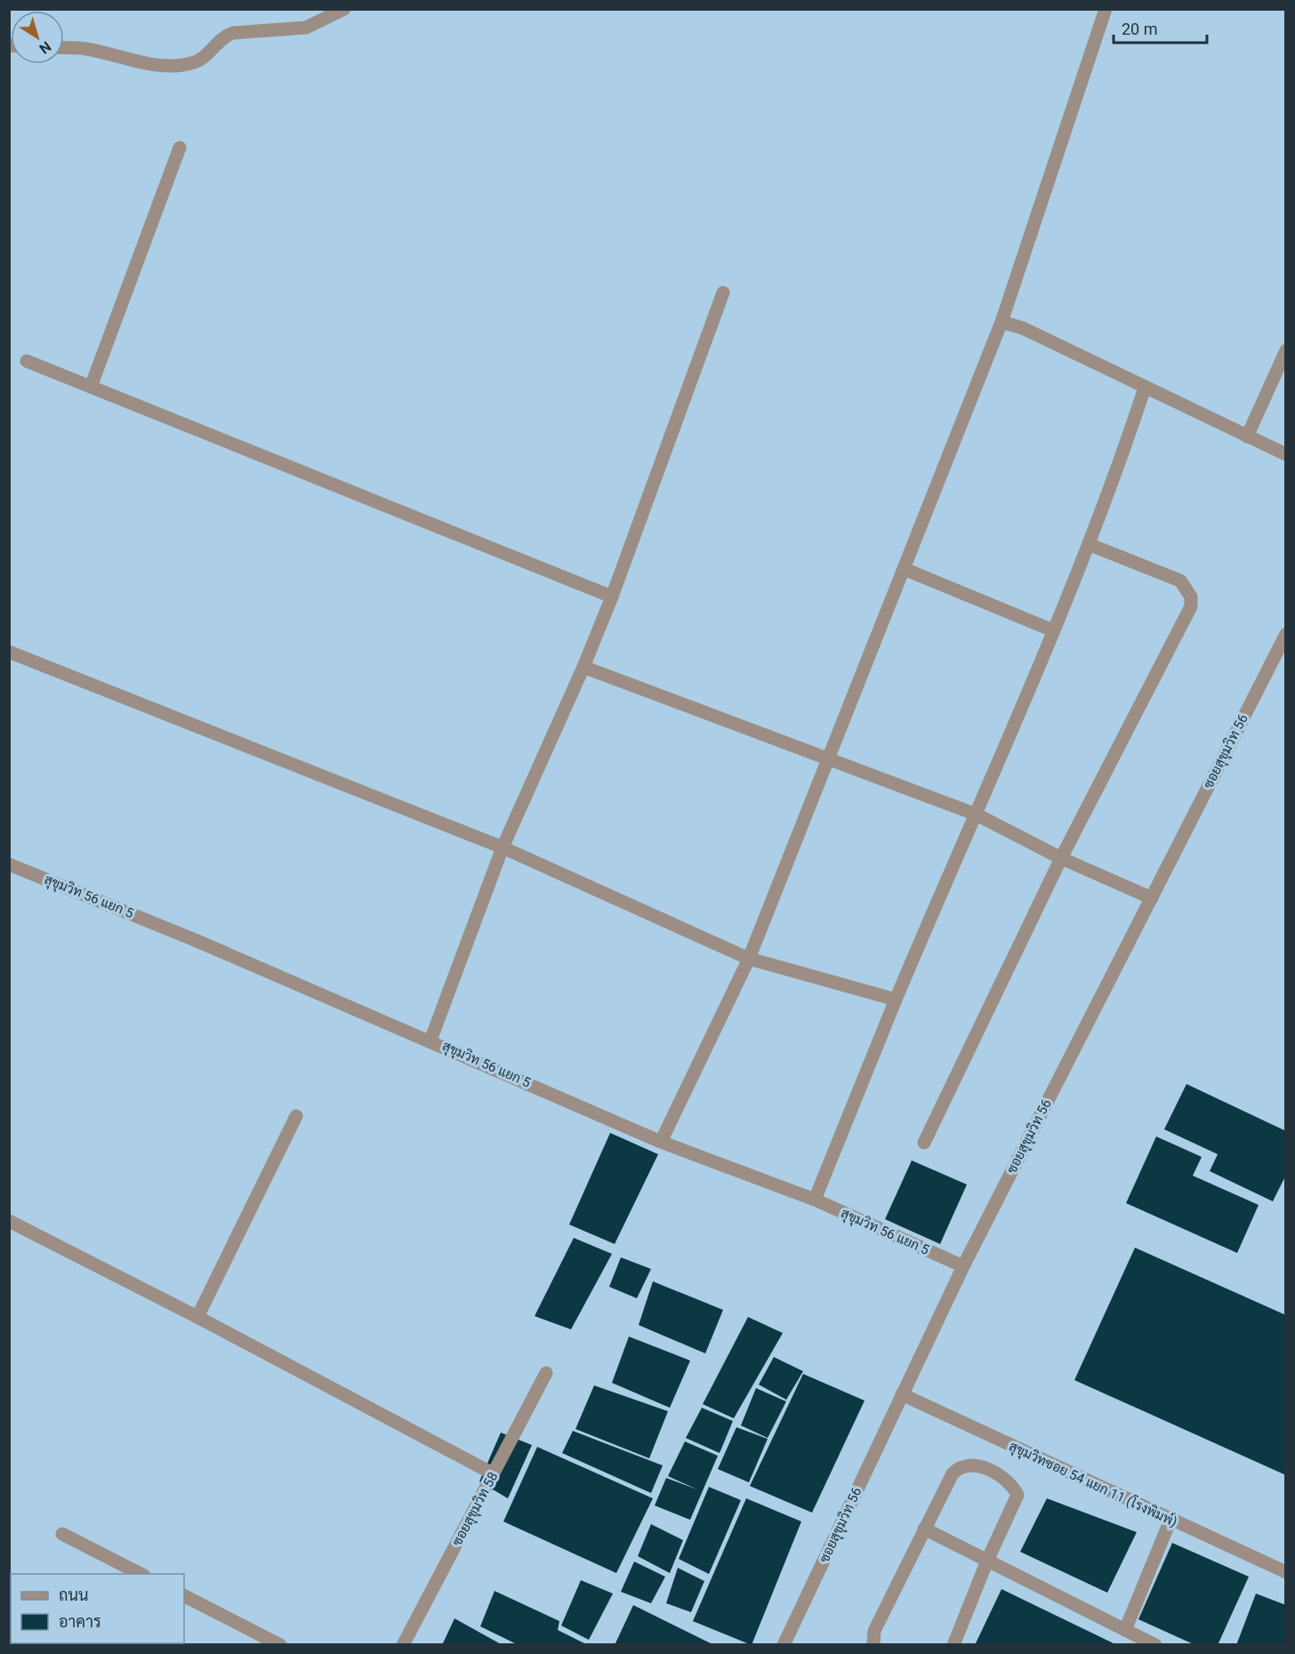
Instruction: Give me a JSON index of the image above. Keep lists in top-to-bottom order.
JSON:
{
  "streets": {
    "street": [
      "ซอยสุขุมวิท 56",
      "สุขุมวิท 56 แยก 5",
      "สุขุมวิทซอย 54 แยก 11 (โรงพิมพ์)",
      "ซอยสุขุมวิท 58"
    ]
  },
  "crossings": [
    ["ซอยสุขุมวิท 56", "สุขุมวิท 56 แยก 5"],
    ["ซอยสุขุมวิท 56", "สุขุมวิทซอย 54 แยก 11 (โรงพิมพ์)"]
  ],
  "legend": ["ถนน", "อาคาร"],
  "scale_bar": "20 m",
  "north": "bottom right"
}
